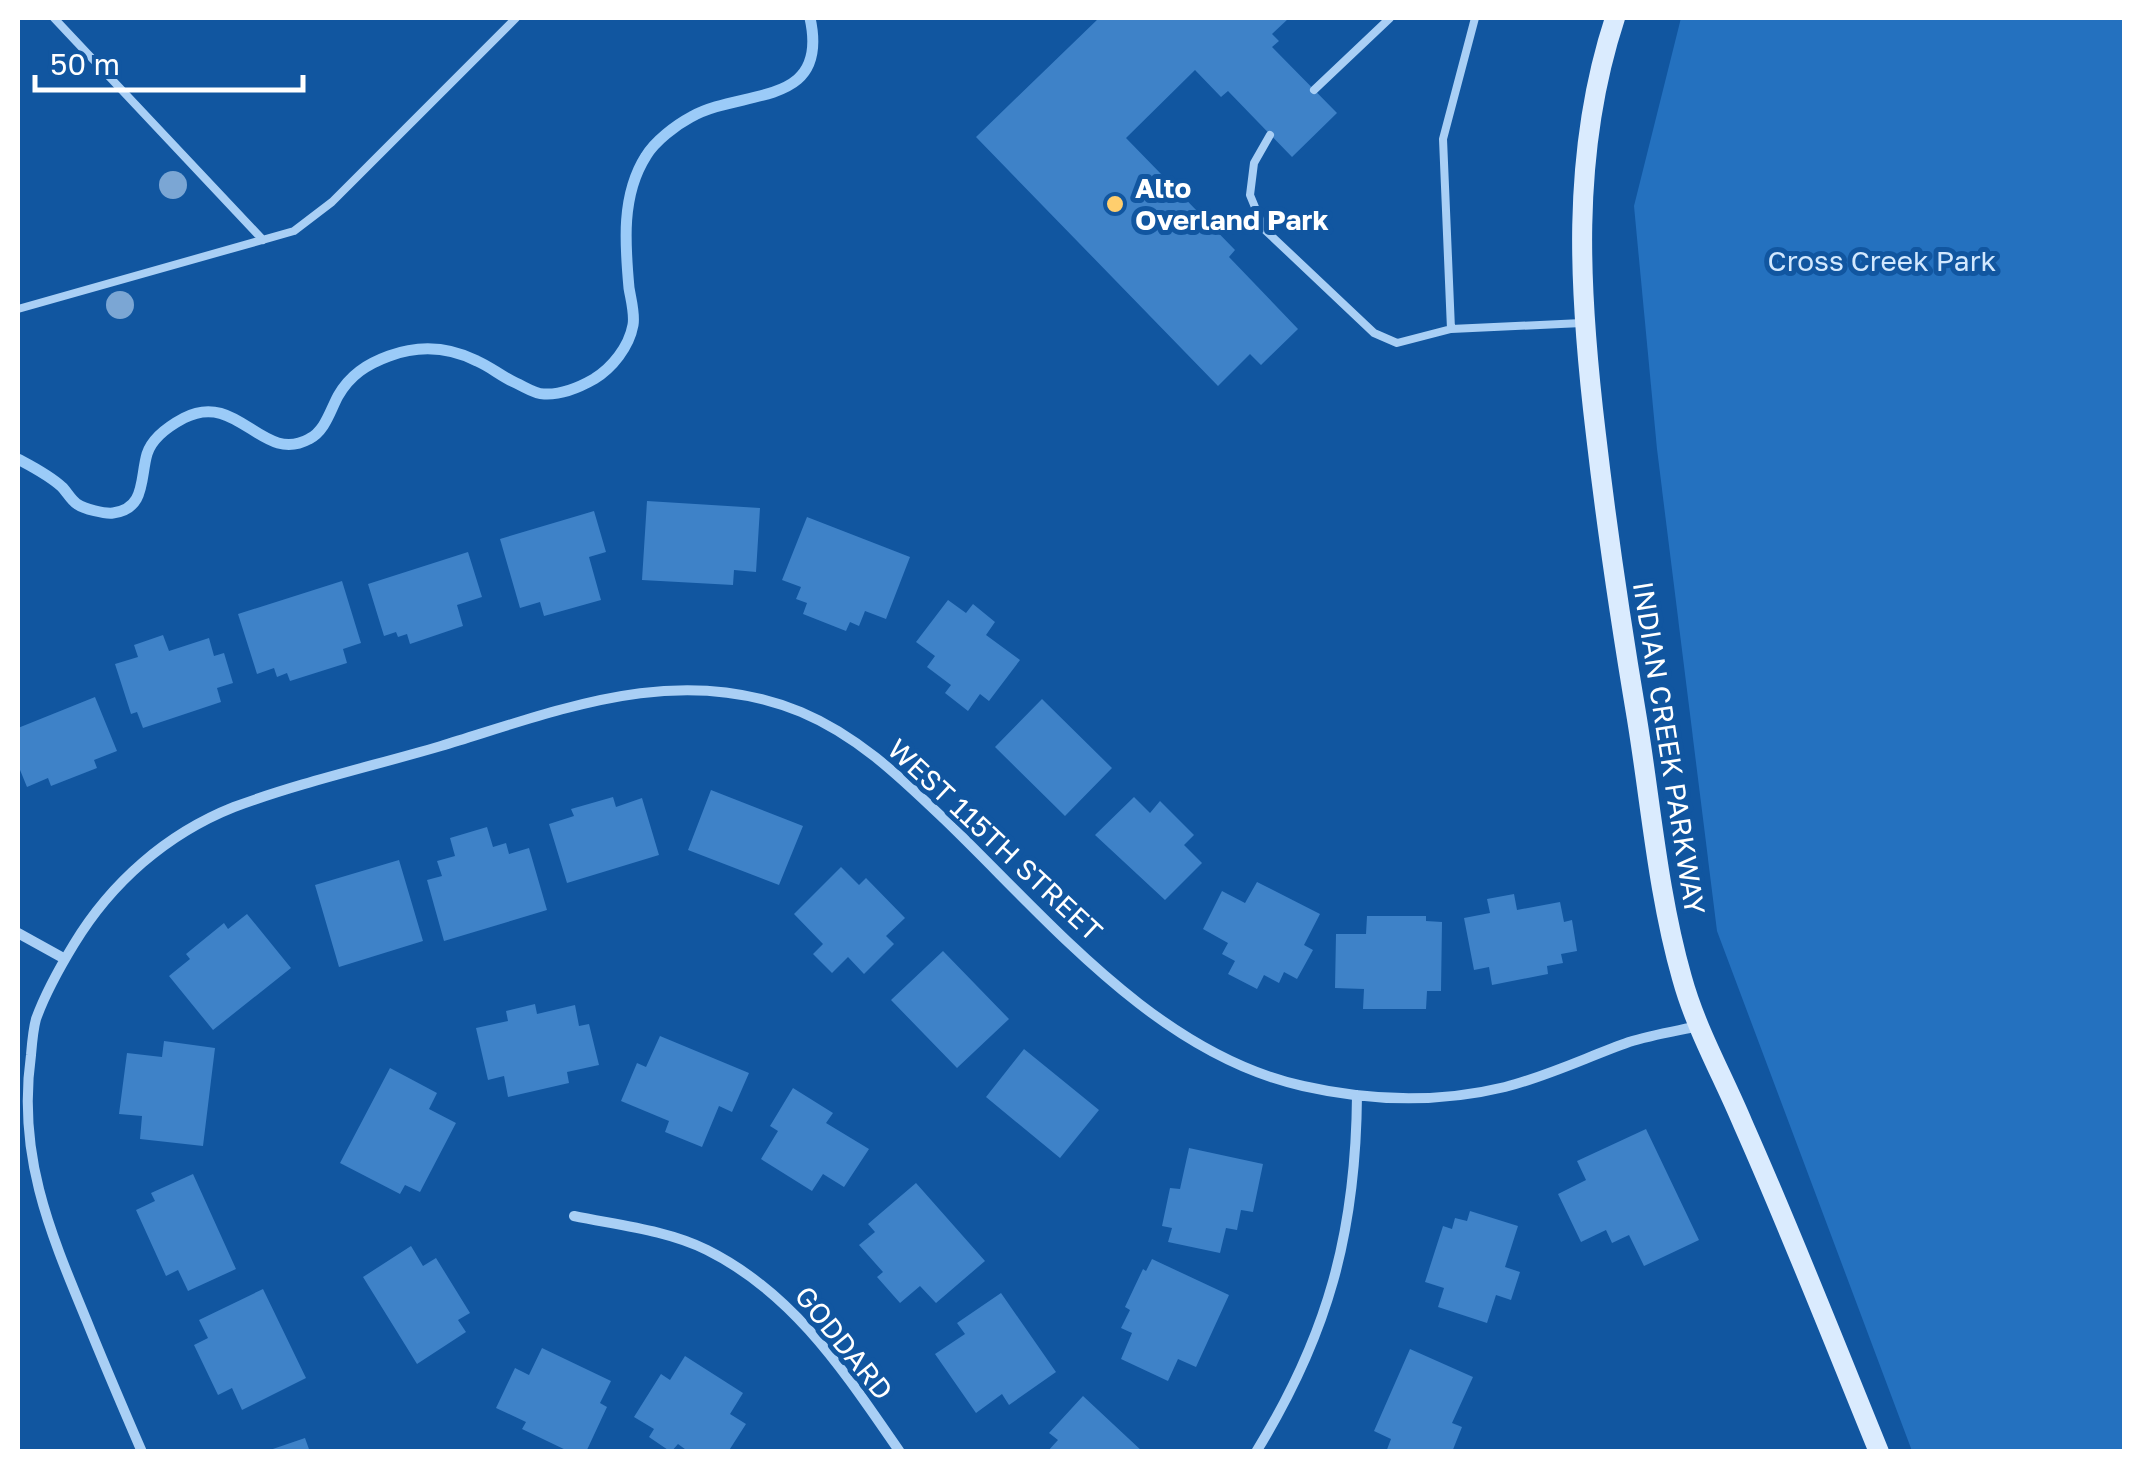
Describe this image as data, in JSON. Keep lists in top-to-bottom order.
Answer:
{
  "streets": {
    "street": ["INDIAN CREEK PARKWAY", "WEST 115TH STREET", "GODDARD"]
  },
  "crossings": [
    ["INDIAN CREEK PARKWAY", "WEST 115TH STREET"]
  ],
  "parks": ["Cross Creek Park"],
  "places": ["Alto Overland Park"],
  "scale_bar": "50 m"
}
